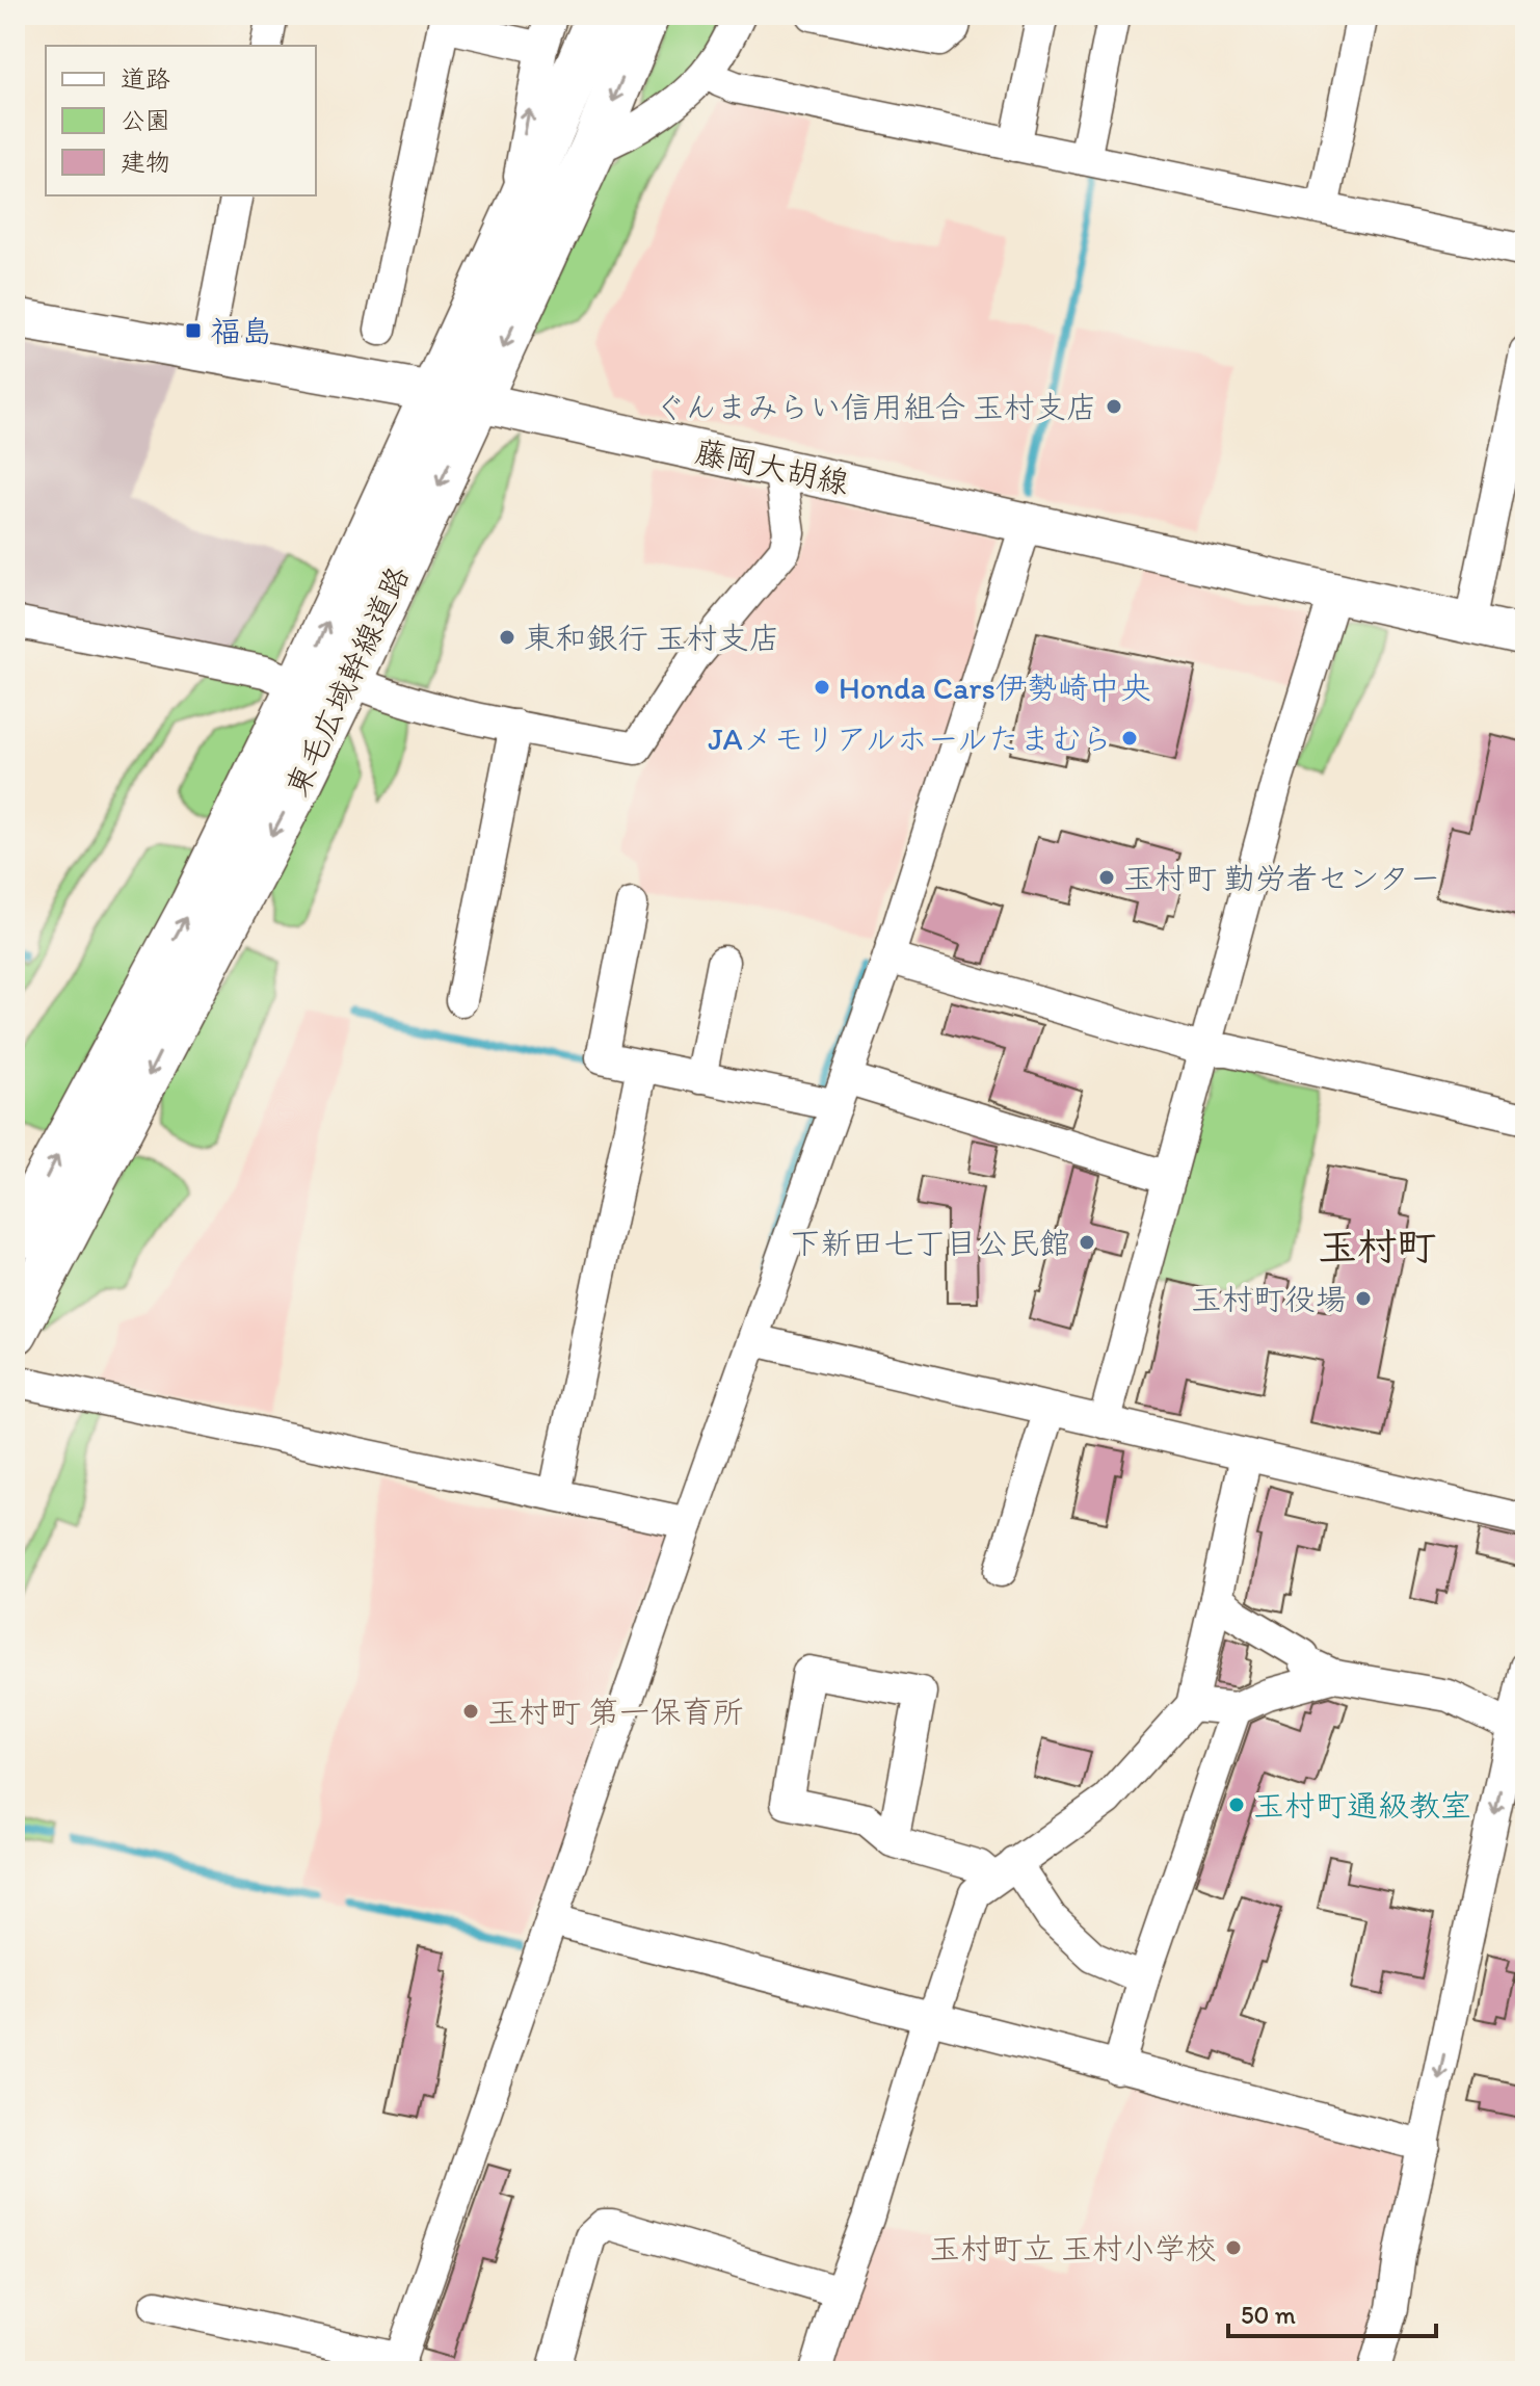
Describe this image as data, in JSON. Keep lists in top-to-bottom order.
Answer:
{
  "streets": {
    "highway": ["東毛広域幹線道路"],
    "main road": ["藤岡大胡線"]
  },
  "crossings": [
    ["藤岡大胡線", "東毛広域幹線道路"]
  ],
  "districts": ["玉村町"],
  "places": {
    "transit": ["福島"],
    "other": [
      "ぐんまみらい信用組合 玉村支店",
      "東和銀行 玉村支店",
      "Honda Cars伊勢崎中央",
      "JAメモリアルホールたまむら",
      "玉村町 勤労者センター",
      "下新田七丁目公民館",
      "玉村町役場",
      "玉村町 第一保育所",
      "玉村町通級教室",
      "玉村町立 玉村小学校"
    ]
  },
  "legend": ["道路", "公園", "建物"],
  "scale_bar": "50 m"
}
